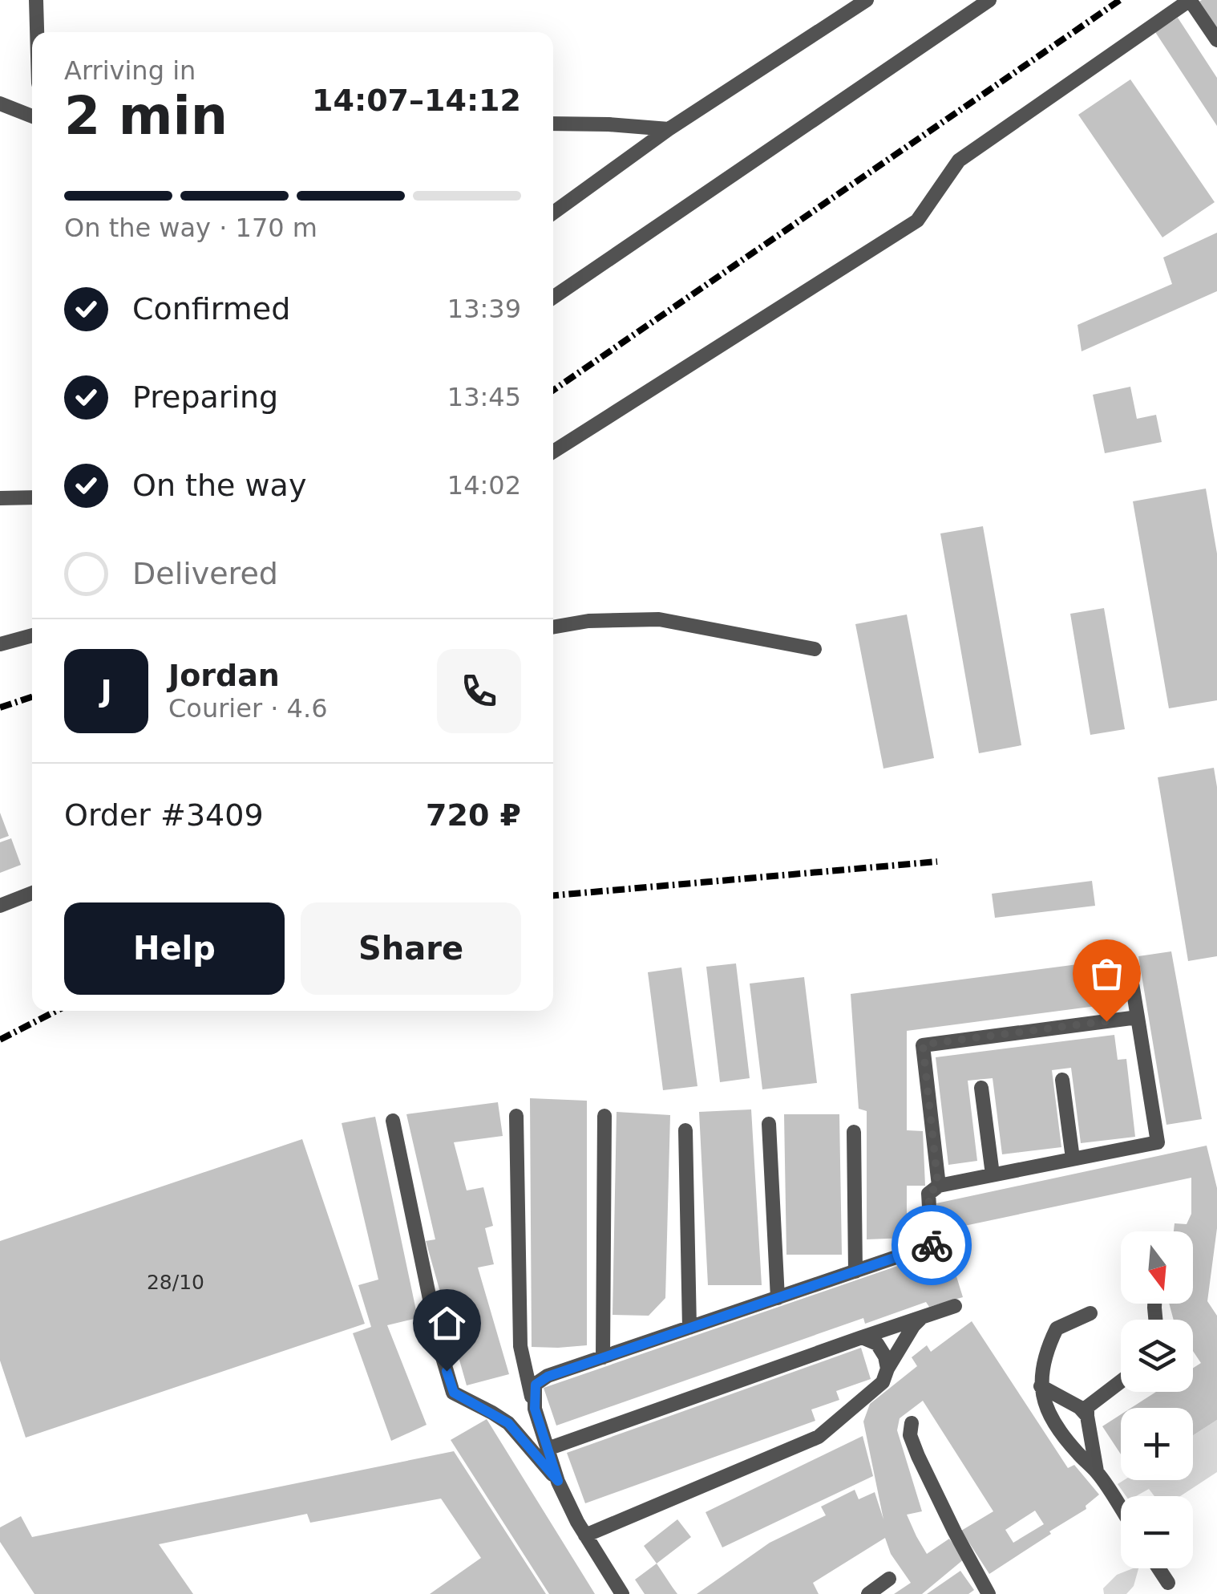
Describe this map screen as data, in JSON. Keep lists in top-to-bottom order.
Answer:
{
  "house_numbers": ["28/10"],
  "north": "bottom",
  "page": {
    "heading": ["2 min", "Arriving in", "14:07–14:12"],
    "panel": [
      "Jordan",
      "Courier · 4.6",
      "Order #3409",
      "720 ₽"
    ],
    "bar": "On the way · 170 m",
    "list": [
      ["Confirmed", "13:39"],
      ["Preparing", "13:45"],
      ["On the way", "14:02"],
      "Delivered"
    ],
    "round": "J",
    "buttons": ["Help", "Share"],
    "map_buttons": ["+", "−"]
  }
}
